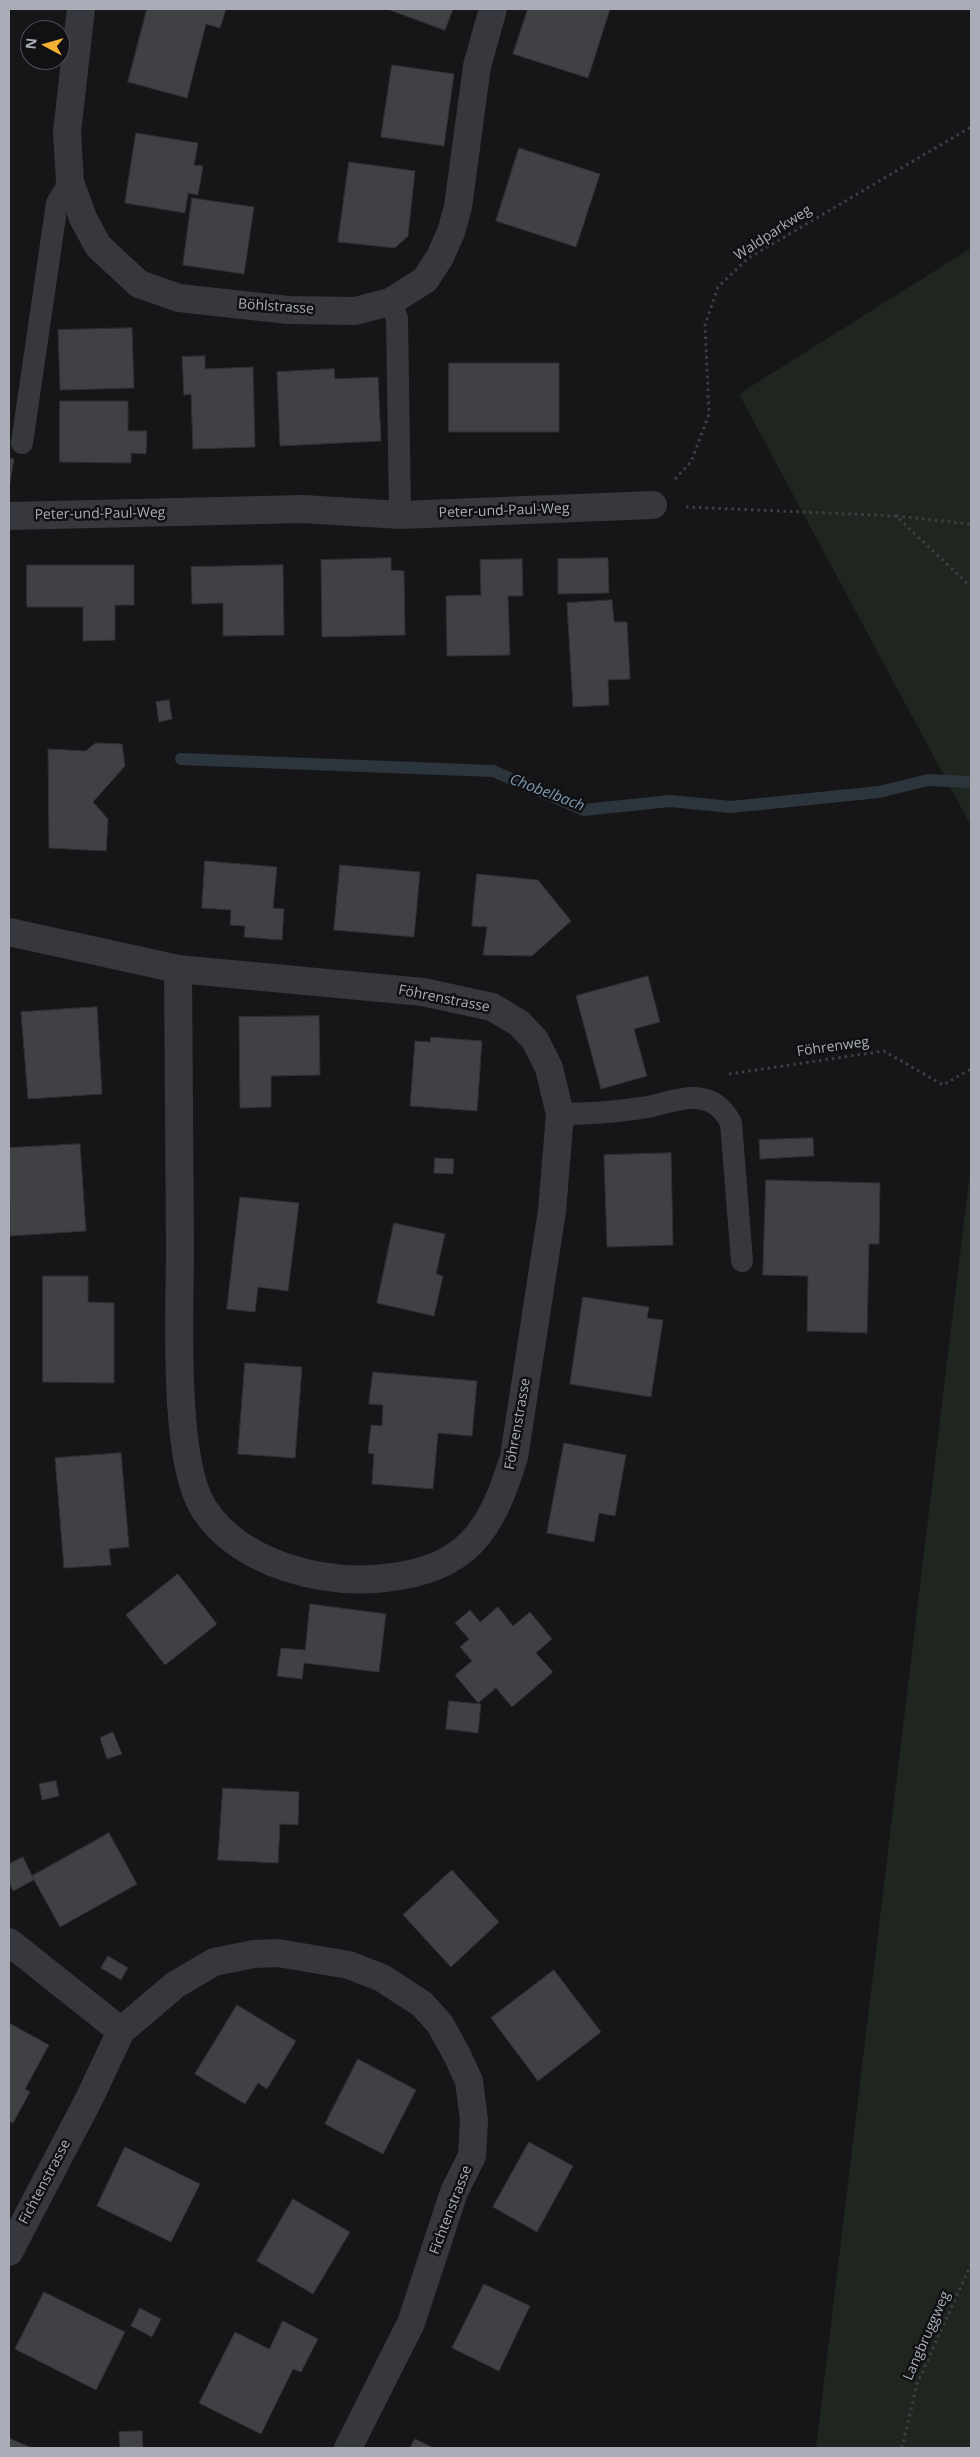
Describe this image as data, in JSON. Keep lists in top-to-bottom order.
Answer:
{
  "streets": {
    "street": [
      "Böhlstrasse",
      "Peter-und-Paul-Weg",
      "Föhrenstrasse",
      "Fichtenstrasse"
    ],
    "path": ["Waldparkweg", "Föhrenweg", "Langbruggweg"]
  },
  "crossings": [
    ["Waldparkweg", "Peter-und-Paul-Weg"]
  ],
  "water": ["Chobelbach"],
  "north": "left"
}
